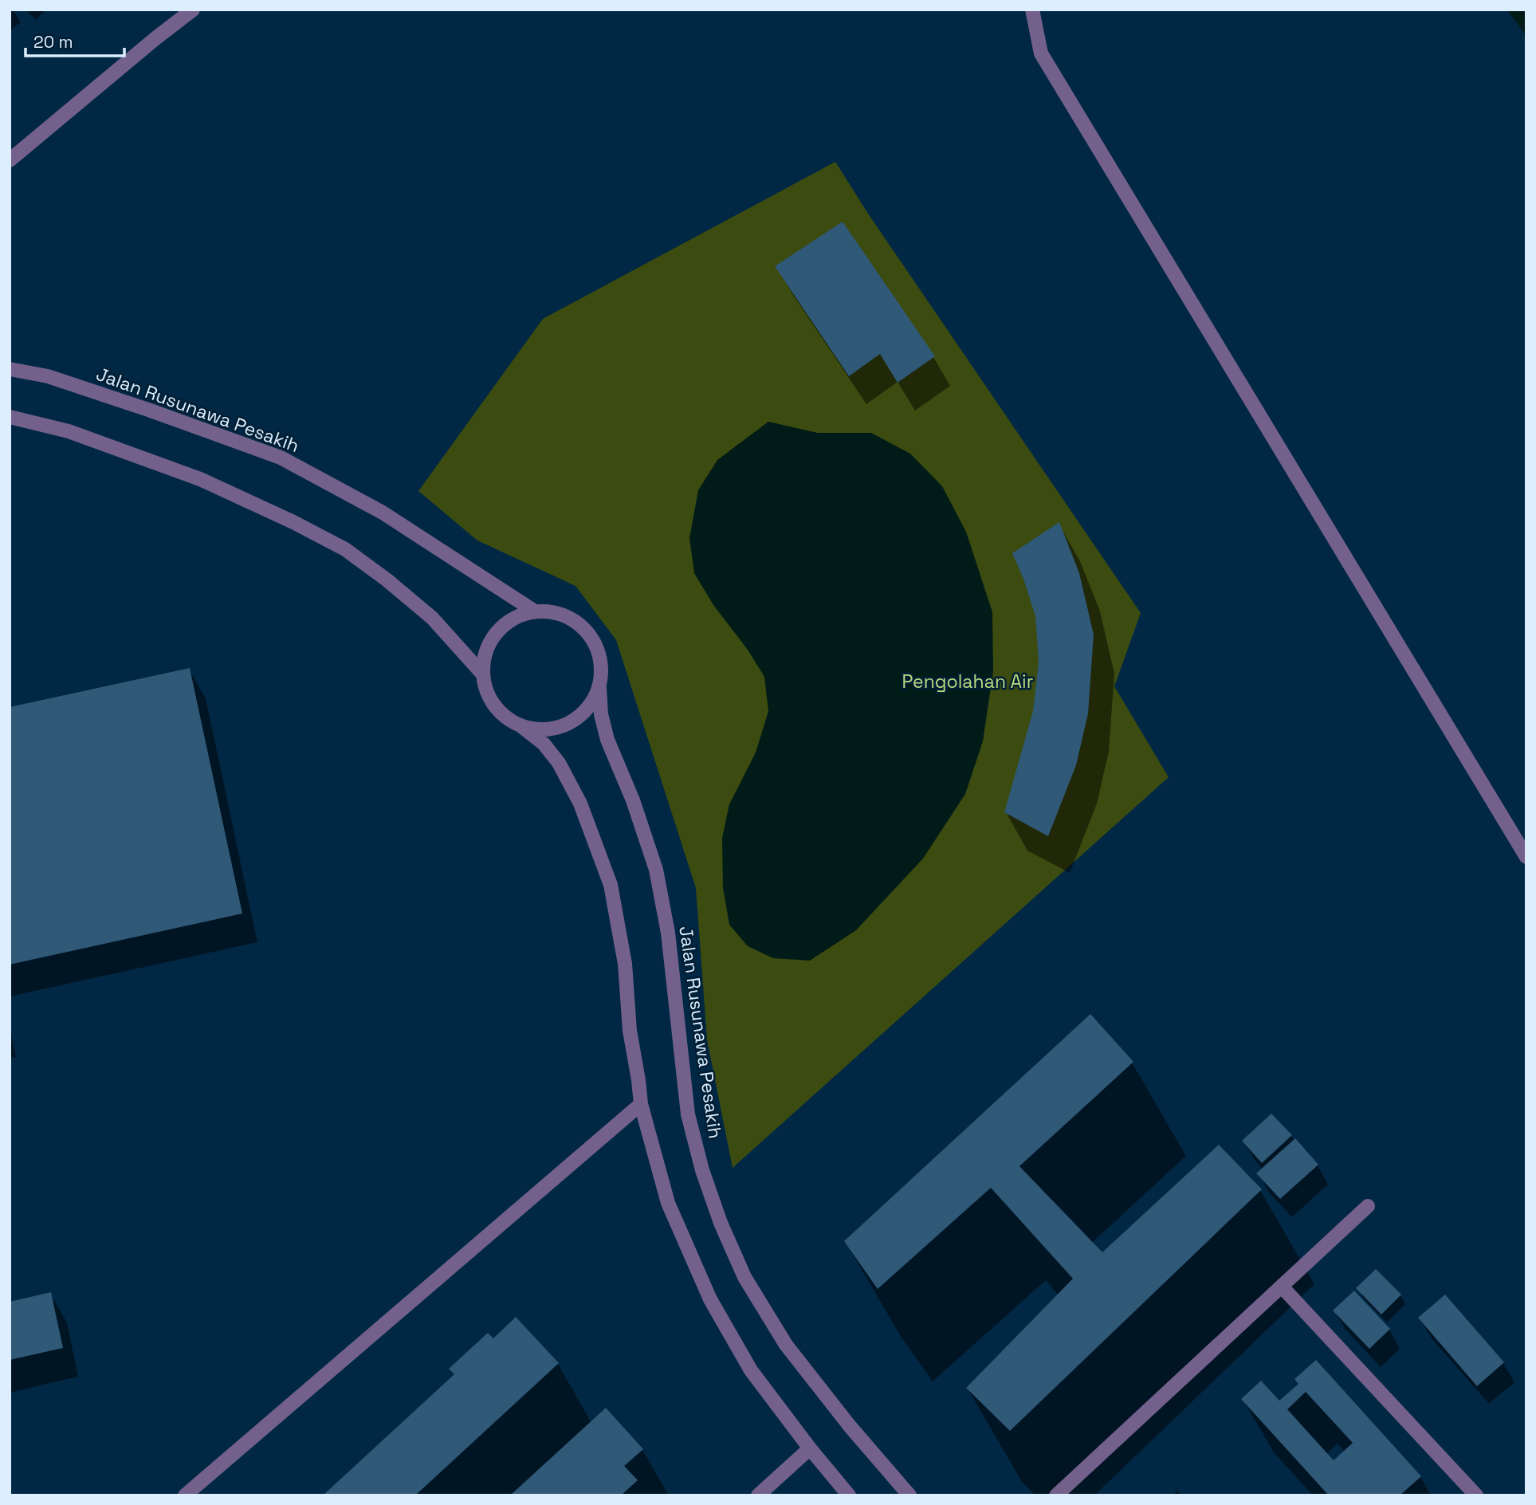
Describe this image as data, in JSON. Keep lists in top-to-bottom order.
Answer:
{
  "streets": {
    "street": ["Jalan Rusunawa Pesakih"]
  },
  "parks": ["Pengolahan Air"],
  "scale_bar": "20 m"
}
